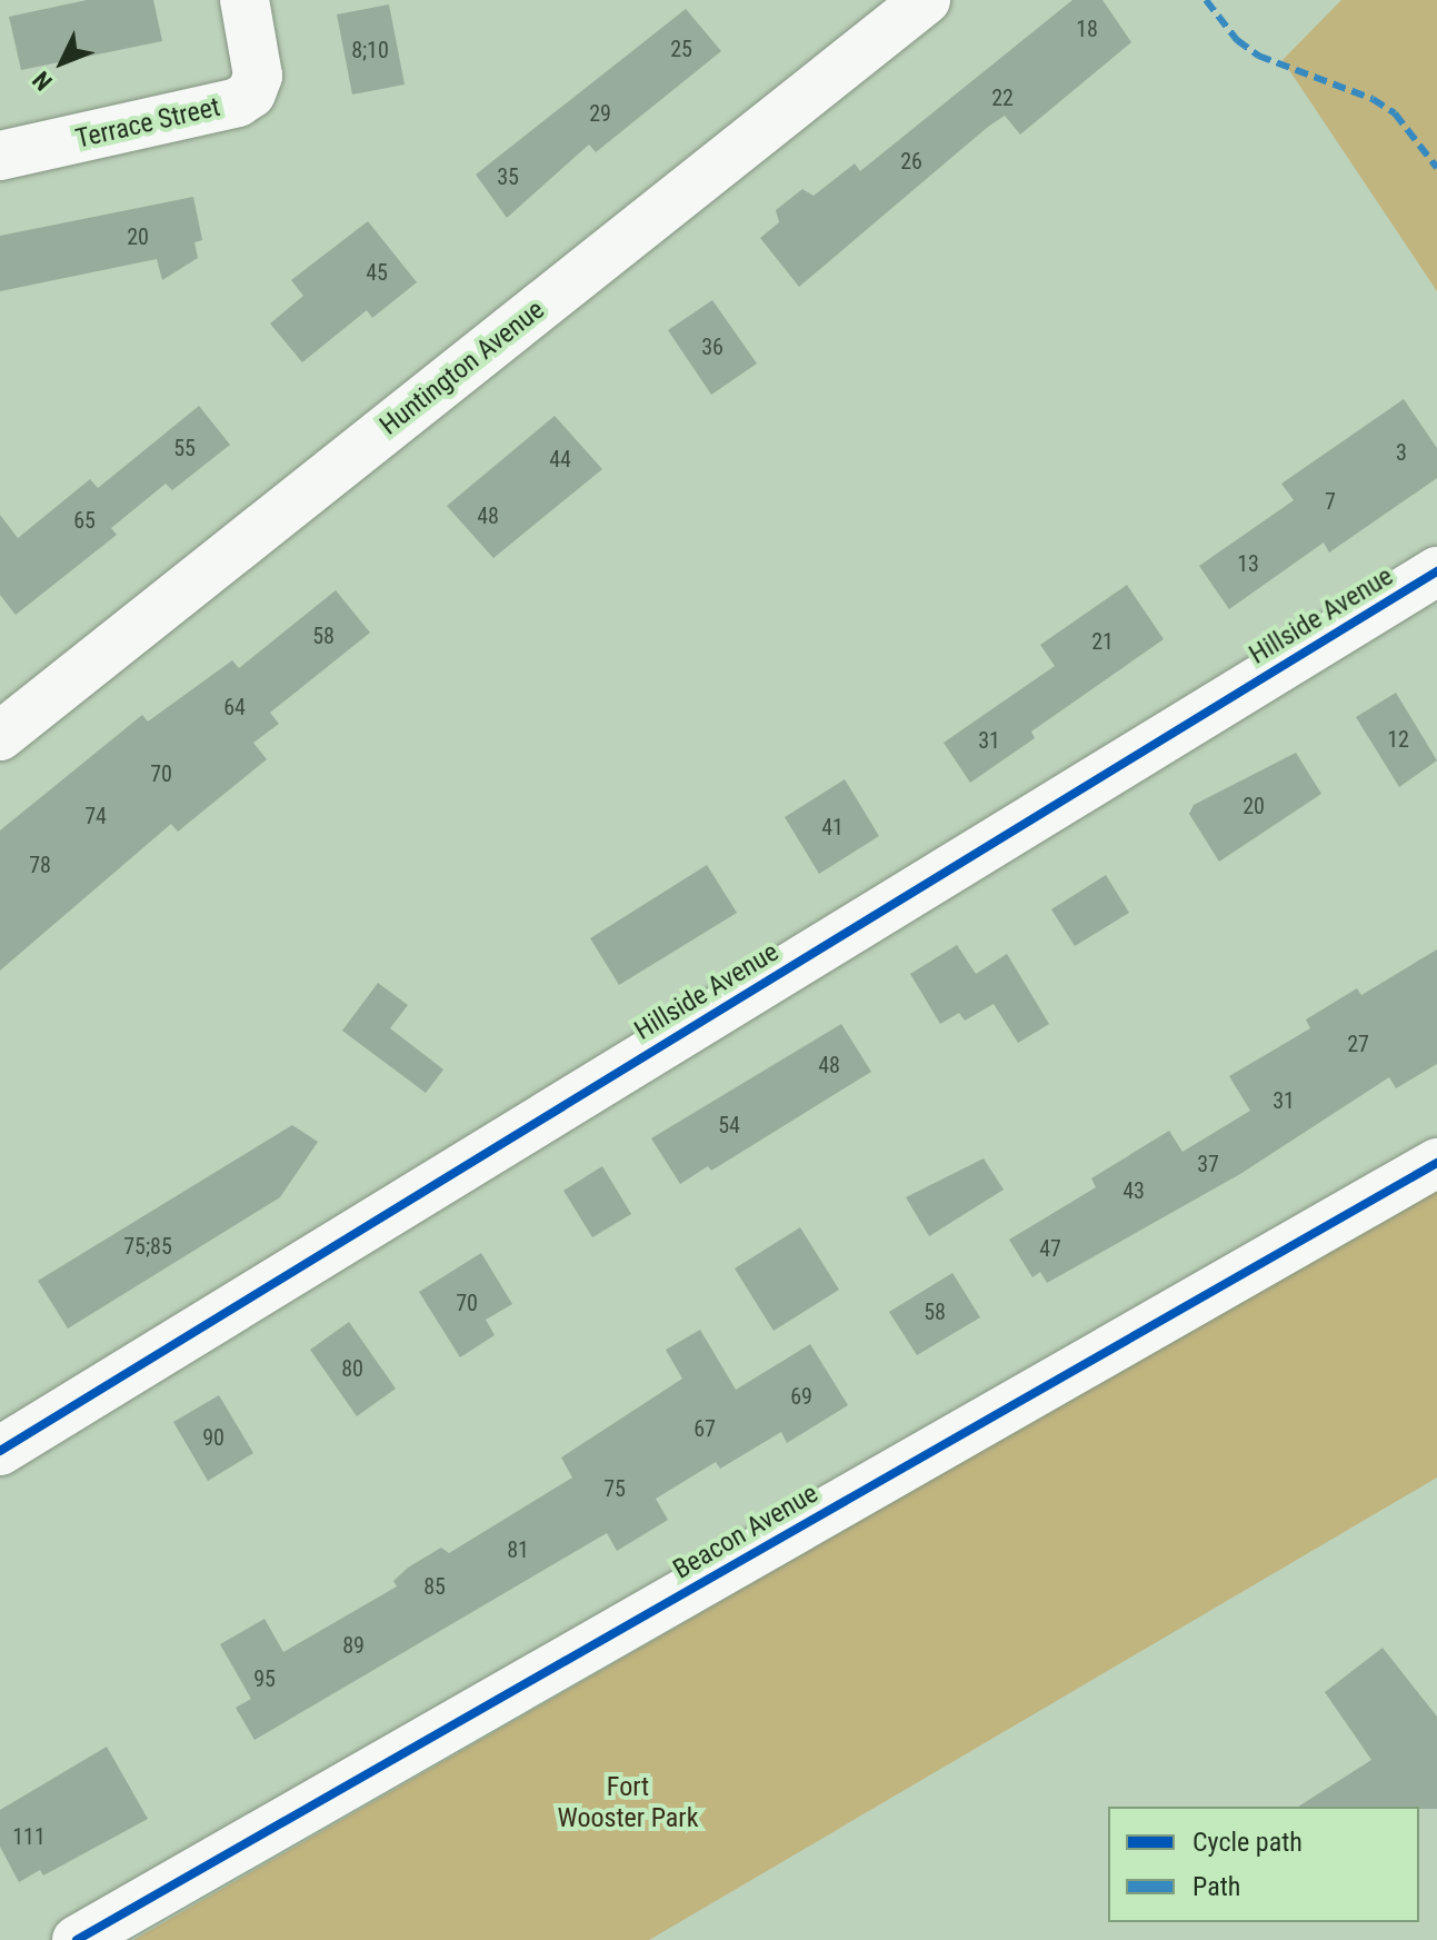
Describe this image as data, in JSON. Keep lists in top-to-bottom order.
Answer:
{
  "streets": {
    "street": [
      "Terrace Street",
      "Huntington Avenue",
      "Hillside Avenue",
      "Beacon Avenue"
    ]
  },
  "parks": ["Fort Wooster Park"],
  "house_numbers": [
    "18",
    "25",
    "8;10",
    "22",
    "29",
    "26",
    "35",
    "20",
    "45",
    "36",
    "55",
    "3",
    "44",
    "7",
    "48",
    "65",
    "13",
    "58",
    "21",
    "64",
    "12",
    "31",
    "70",
    "20",
    "74",
    "41",
    "78",
    "27",
    "48",
    "31",
    "54",
    "37",
    "43",
    "75;85",
    "47",
    "70",
    "58",
    "80",
    "69",
    "67",
    "90",
    "75",
    "81",
    "85",
    "89",
    "95",
    "111"
  ],
  "legend": ["Cycle path", "Path"],
  "north": "bottom left"
}
